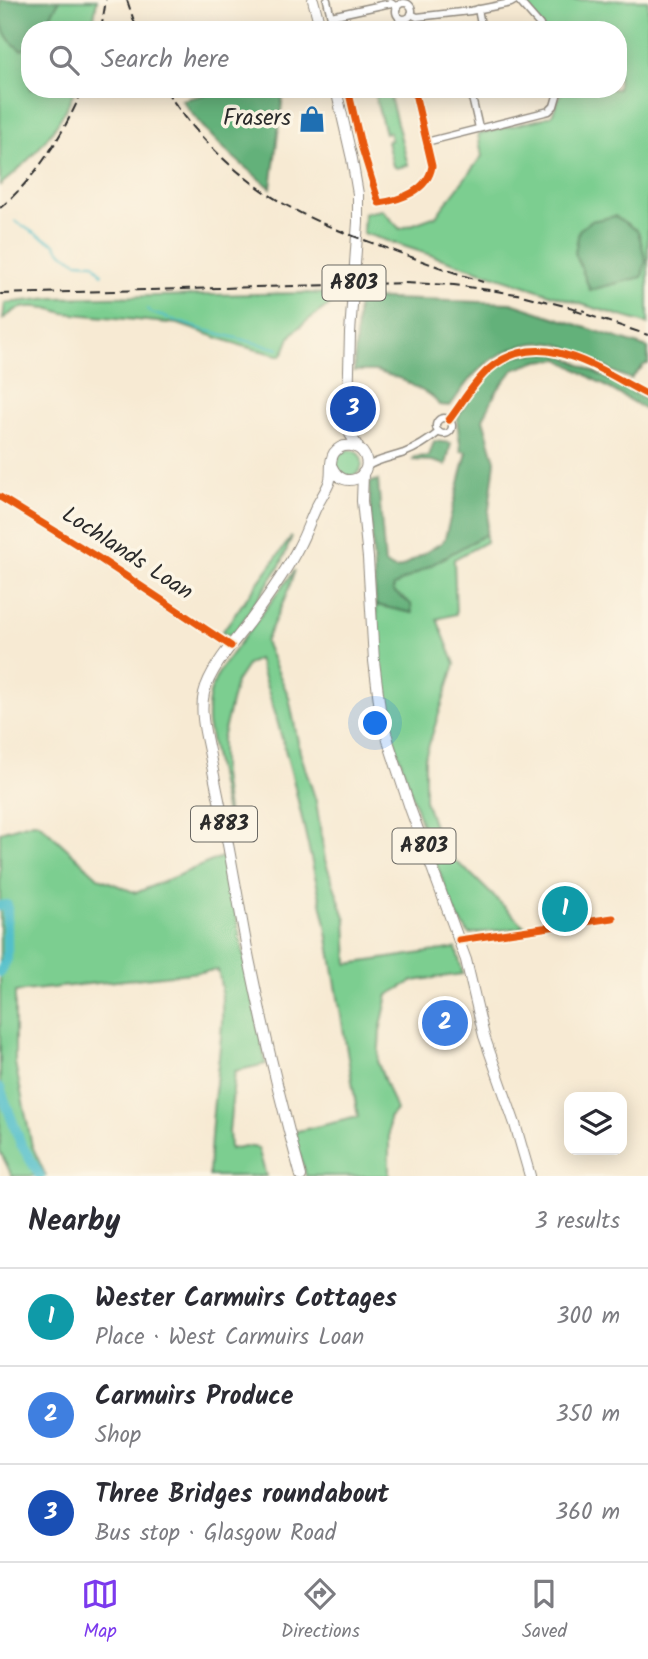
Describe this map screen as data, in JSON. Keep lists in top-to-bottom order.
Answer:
{
  "streets": {
    "main road": ["A803", "A883"],
    "street": ["Lochlands Loan"]
  },
  "crossings": [
    ["Lochlands Loan", "A883"]
  ],
  "places": {
    "shop": ["Frasers"]
  },
  "page": {
    "search": "Search here",
    "pins": ["3", "1", "2"],
    "heading": ["Nearby", "3 results"],
    "list": [
      {
        "mark": "1",
        "name": "Wester Carmuirs Cottages",
        "note": "Place · West Carmuirs Loan",
        "value": "300 m"
      },
      {
        "mark": "2",
        "name": "Carmuirs Produce",
        "note": "Shop",
        "value": "350 m"
      },
      {
        "mark": "3",
        "name": "Three Bridges roundabout",
        "note": "Bus stop · Glasgow Road",
        "value": "360 m"
      }
    ],
    "nav": ["Map", "Directions", "Saved"]
  }
}
